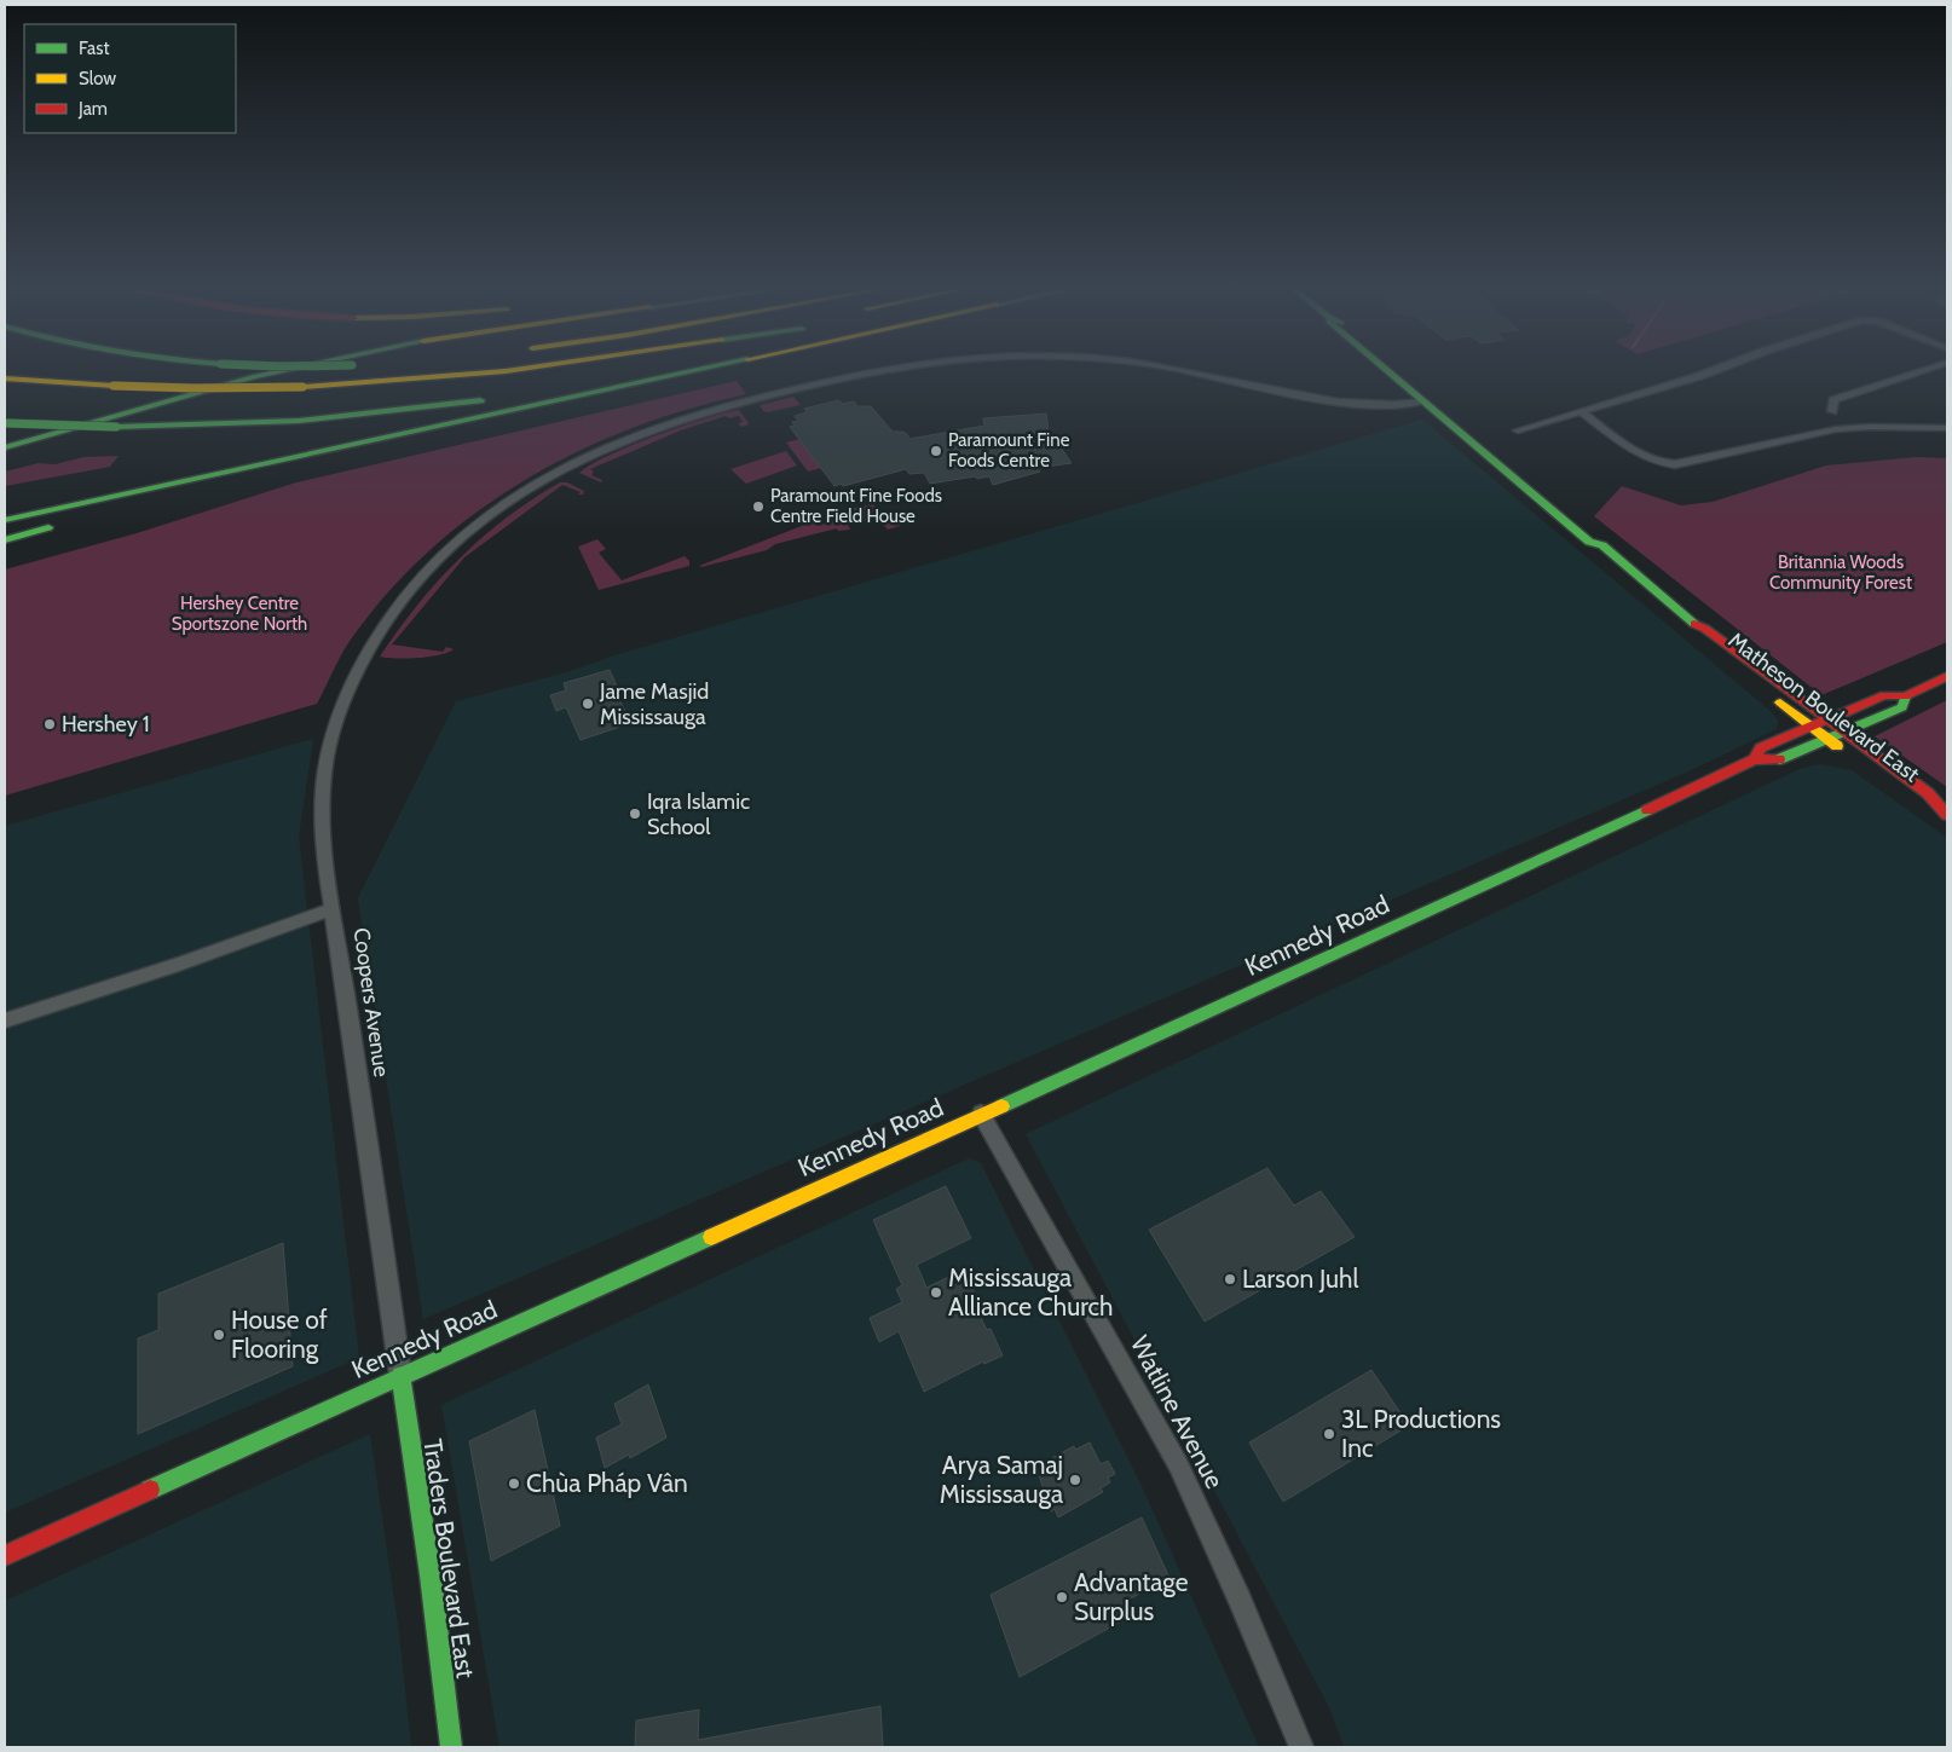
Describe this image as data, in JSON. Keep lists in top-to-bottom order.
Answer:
{
  "streets": {
    "main road": ["Matheson Boulevard East", "Kennedy Road", "Traders Boulevard East"],
    "street": ["Coopers Avenue", "Watline Avenue"]
  },
  "crossings": [
    ["Matheson Boulevard East", "Kennedy Road"],
    ["Kennedy Road", "Coopers Avenue"],
    ["Kennedy Road", "Watline Avenue"],
    ["Kennedy Road", "Traders Boulevard East"],
    ["Coopers Avenue", "Traders Boulevard East"]
  ],
  "parks": ["Britannia Woods Community Forest", "Hershey Centre Sportszone North"],
  "places": [
    "Paramount Fine Foods Centre",
    "Paramount Fine Foods Centre Field House",
    "Jame Masjid Mississauga",
    "Hershey 1",
    "Iqra Islamic School",
    "Larson Juhl",
    "Mississauga Alliance Church",
    "House of Flooring",
    "3L Productions Inc",
    "Arya Samaj Mississauga",
    "Chùa Pháp Vân",
    "Advantage Surplus"
  ],
  "legend": ["Fast", "Slow", "Jam"]
}
